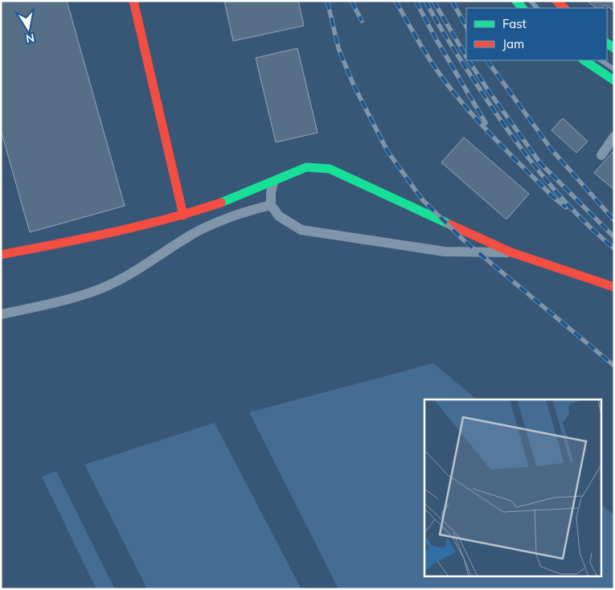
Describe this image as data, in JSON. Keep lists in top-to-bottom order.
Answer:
{
  "legend": ["Fast", "Jam"],
  "north": "bottom"
}
